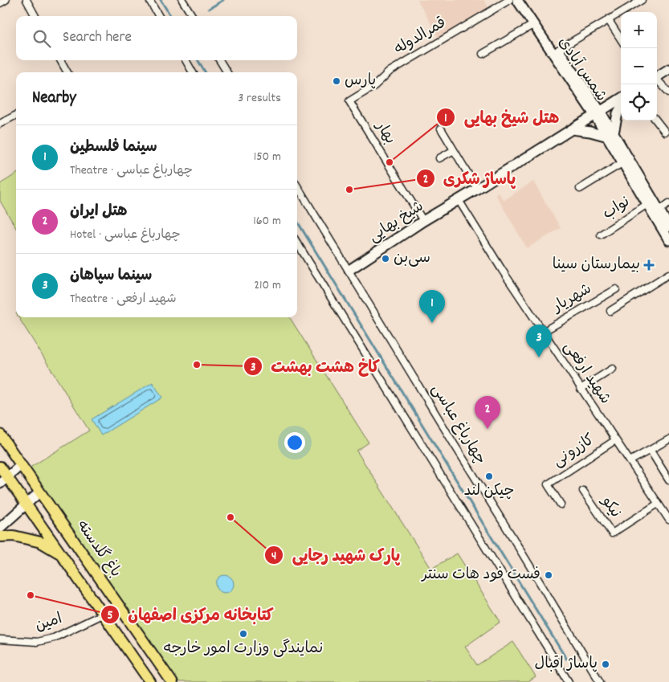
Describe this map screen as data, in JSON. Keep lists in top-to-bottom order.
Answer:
{
  "streets": {
    "main road": ["شمس آبادی", "شیخ بهایی", "باغ گلدسته"],
    "street": [
      "قمرالدوله",
      "بهار",
      "نواب",
      "شهریار",
      "شهید ارفعی",
      "چهارباغ عباسی",
      "کازرونی",
      "نیکو",
      "امین"
    ]
  },
  "crossings": [
    ["قمرالدوله", "بهار"],
    ["شمس آبادی", "نواب"],
    ["شمس آبادی", "شیخ بهایی"],
    ["بهار", "شیخ بهایی"],
    ["شیخ بهایی", "شهید ارفعی"],
    ["شیخ بهایی", "چهارباغ عباسی"],
    ["شهریار", "شهید ارفعی"],
    ["شهید ارفعی", "کازرونی"],
    ["شهید ارفعی", "نیکو"]
  ],
  "places": {
    "other": [
      "پارس",
      "هتل شیخ بهایی",
      "پاساژ شکری",
      "سی‌بن",
      "کاخ هشت بهشت",
      "چیکن لند",
      "پارک شهید رجایی",
      "فست فود هات سنتر",
      "کتابخانه مرکزی اصفهان",
      "نمایندگی وزارت امور خارجه",
      "پاساژ اقبال"
    ],
    "health": ["بیمارستان سینا"]
  },
  "page": {
    "map_buttons": ["+", "−"],
    "search": "Search here",
    "heading": ["Nearby", "3 results"],
    "list": [
      {
        "mark": "1",
        "name": "سینما فلسطین",
        "note": "Theatre · چهارباغ عباسی",
        "value": "150 m"
      },
      {
        "mark": "2",
        "name": "هتل ایران",
        "note": "Hotel · چهارباغ عباسی",
        "value": "160 m"
      },
      {
        "mark": "3",
        "name": "سینما سپاهان",
        "note": "Theatre · شهید ارفعی",
        "value": "210 m"
      }
    ],
    "pins": ["1", "3", "2"]
  }
}
